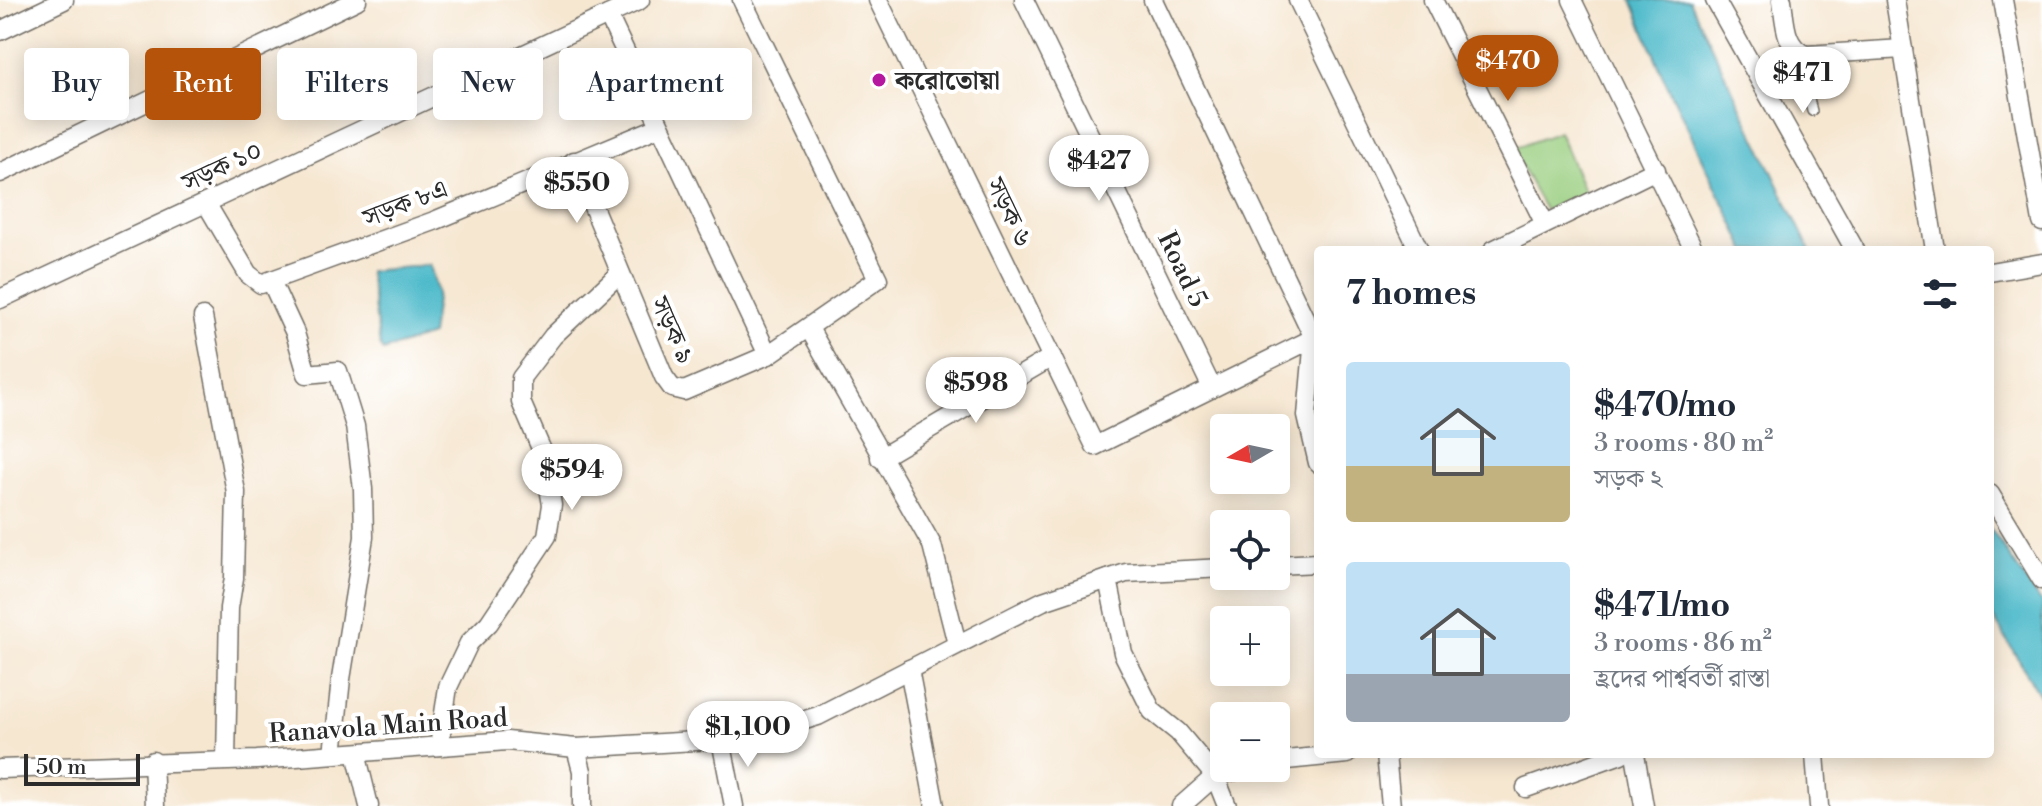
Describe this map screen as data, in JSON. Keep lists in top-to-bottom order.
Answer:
{
  "streets": {
    "street": [
      "সড়ক ১০",
      "সড়ক ৮এ",
      "সড়ক ৬",
      "Road 5",
      "সড়ক ৯",
      "Ranavola Main Road"
    ]
  },
  "crossings": [
    ["সড়ক ৮এ", "সড়ক ৯"],
    ["সড়ক ৬", "Road 5"]
  ],
  "places": ["করোতোয়া"],
  "scale_bar": "50 m",
  "north": "left",
  "page": {
    "price": [
      "$470",
      "$471",
      "$427",
      "$550",
      "$598",
      "$594",
      "$1,100"
    ],
    "chip": [
      "Buy",
      "Rent",
      "Filters",
      "New",
      "Apartment"
    ],
    "heading": "7 homes",
    "list": [
      {
        "name": "$470/mo",
        "note": "3 rooms · 80 m² · সড়ক ২"
      },
      {
        "name": "$471/mo",
        "note": "3 rooms · 86 m² · হ্রদের পার্শ্ববর্তী রাস্তা"
      }
    ],
    "map_buttons": ["+", "−"],
    "scale": "50 m"
  }
}
